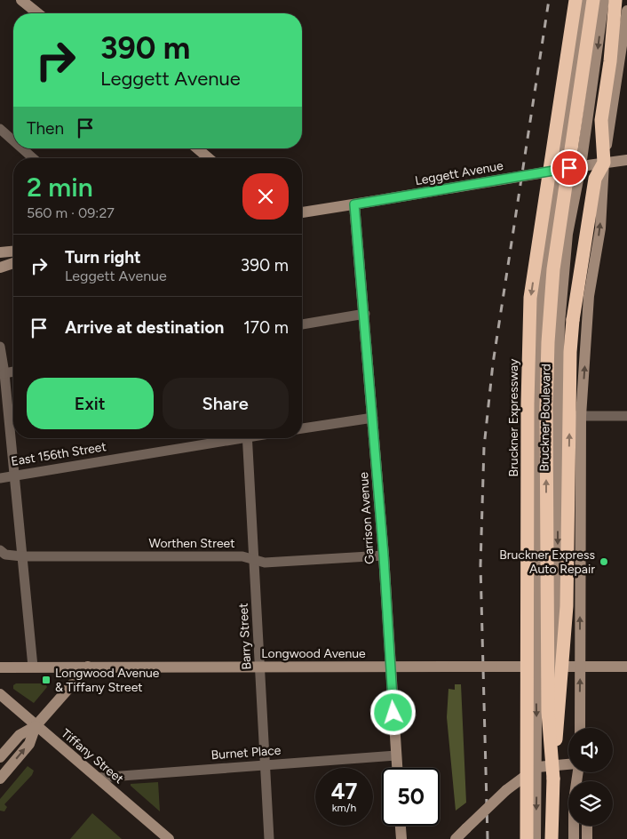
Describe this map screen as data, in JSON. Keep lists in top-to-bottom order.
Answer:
{
  "streets": {
    "highway": ["Bruckner Expressway"],
    "main road": [
      "Leggett Avenue",
      "Bruckner Boulevard",
      "Garrison Avenue",
      "Longwood Avenue",
      "Tiffany Street"
    ],
    "street": [
      "East 156th Street",
      "Worthen Street",
      "Barry Street",
      "Burnet Place"
    ]
  },
  "crossings": [
    ["Leggett Avenue", "Bruckner Boulevard"],
    ["Leggett Avenue", "Garrison Avenue"],
    ["Bruckner Boulevard", "Longwood Avenue"],
    ["Garrison Avenue", "Worthen Street"],
    ["Garrison Avenue", "Longwood Avenue"],
    ["Garrison Avenue", "Burnet Place"],
    ["Worthen Street", "Barry Street"],
    ["Barry Street", "Longwood Avenue"],
    ["Barry Street", "Burnet Place"],
    ["Burnet Place", "Tiffany Street"]
  ],
  "places": {
    "other": ["Bruckner Express Auto Repair"],
    "transit": ["Longwood Avenue & Tiffany Street"]
  },
  "page": {
    "turn": ["390 m", "Leggett Avenue"],
    "then": "Then",
    "heading": ["2 min", "560 m · 09:27"],
    "list": [
      {
        "name": "Turn right",
        "note": "Leggett Avenue",
        "value": "390 m"
      },
      {
        "name": "Arrive at destination",
        "value": "170 m"
      }
    ],
    "buttons": ["Exit", "Share"],
    "speed": "47 km/h",
    "limit": "50"
  }
}
